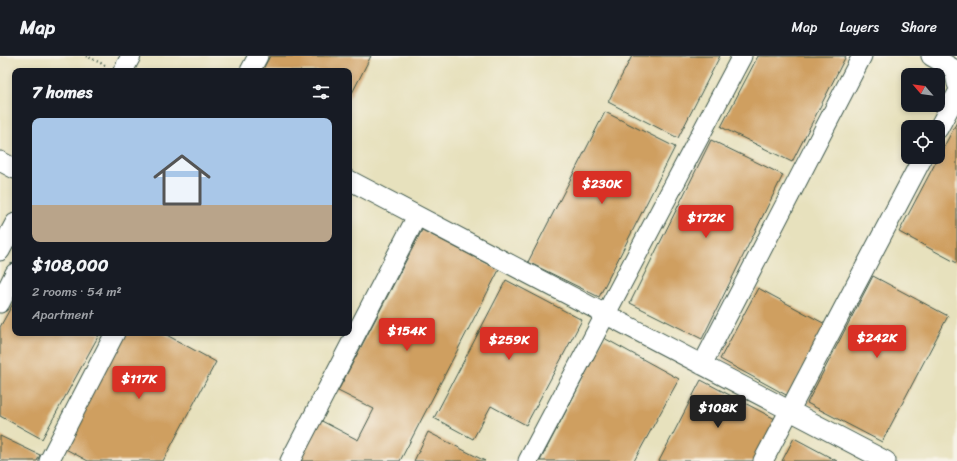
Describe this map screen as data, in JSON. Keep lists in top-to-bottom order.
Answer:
{
  "north": "top left",
  "page": {
    "header": "Map",
    "nav": ["Map", "Layers", "Share"],
    "heading": "7 homes",
    "list": [
      {
        "name": "$108,000",
        "note": "2 rooms · 54 m² · Apartment"
      }
    ],
    "price": [
      "$230K",
      "$172K",
      "$154K",
      "$242K",
      "$259K",
      "$117K",
      "$108K"
    ]
  }
}
